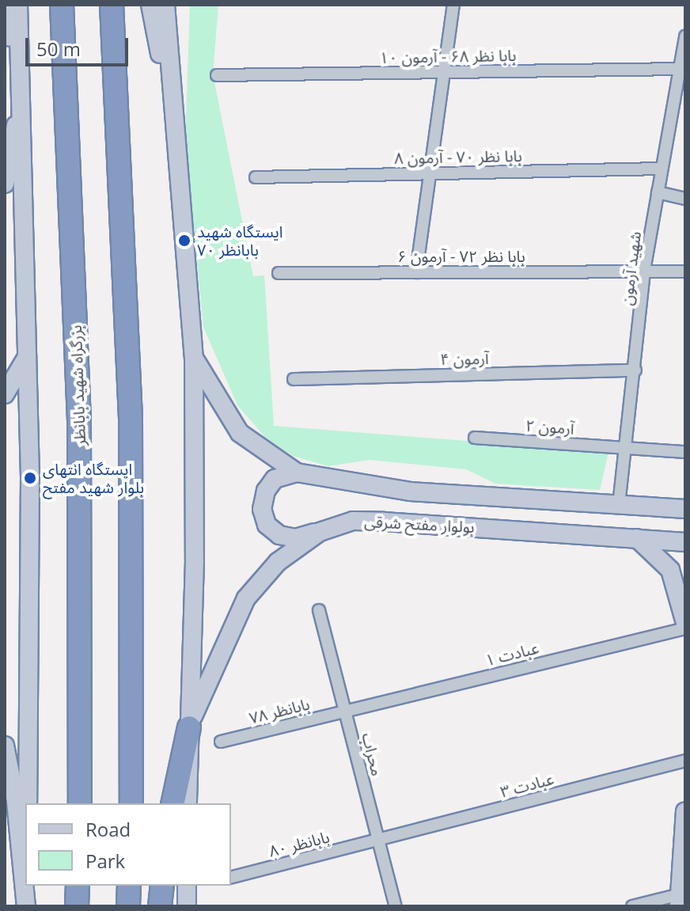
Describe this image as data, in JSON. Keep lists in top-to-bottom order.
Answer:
{
  "streets": {
    "highway": ["بزرگراه شهید بابانظر"],
    "main road": ["بولوار مفتح شرقی"],
    "street": [
      "بابا نظر ۶۸ - آرمون ۱۰",
      "بابا نظر ۷۰ - آرمون ۸",
      "بابا نظر ۷۲ - آرمون ۶",
      "شهید آرمون",
      "آرمون ۴",
      "آرمون ۲",
      "عبادت ۱",
      "بابانظر ۷۸",
      "محراب",
      "عبادت ۳",
      "بابانظر ۸۰"
    ]
  },
  "crossings": [
    ["بابا نظر ۶۸ - آرمون ۱۰", "شهید آرمون"],
    ["بابا نظر ۷۰ - آرمون ۸", "شهید آرمون"],
    ["بابا نظر ۷۲ - آرمون ۶", "شهید آرمون"],
    ["شهید آرمون", "آرمون ۴"],
    ["شهید آرمون", "آرمون ۲"],
    ["شهید آرمون", "بولوار مفتح شرقی"],
    ["عبادت ۱", "بابانظر ۷۸"],
    ["عبادت ۱", "محراب"],
    ["بابانظر ۷۸", "محراب"],
    ["محراب", "عبادت ۳"],
    ["محراب", "بابانظر ۸۰"],
    ["عبادت ۳", "بابانظر ۸۰"]
  ],
  "places": ["ایستگاه شهید بابانظر ۷۰", "ایستگاه انتهای بلوار شهید مفتح"],
  "legend": ["Road", "Park"],
  "scale_bar": "50 m"
}
